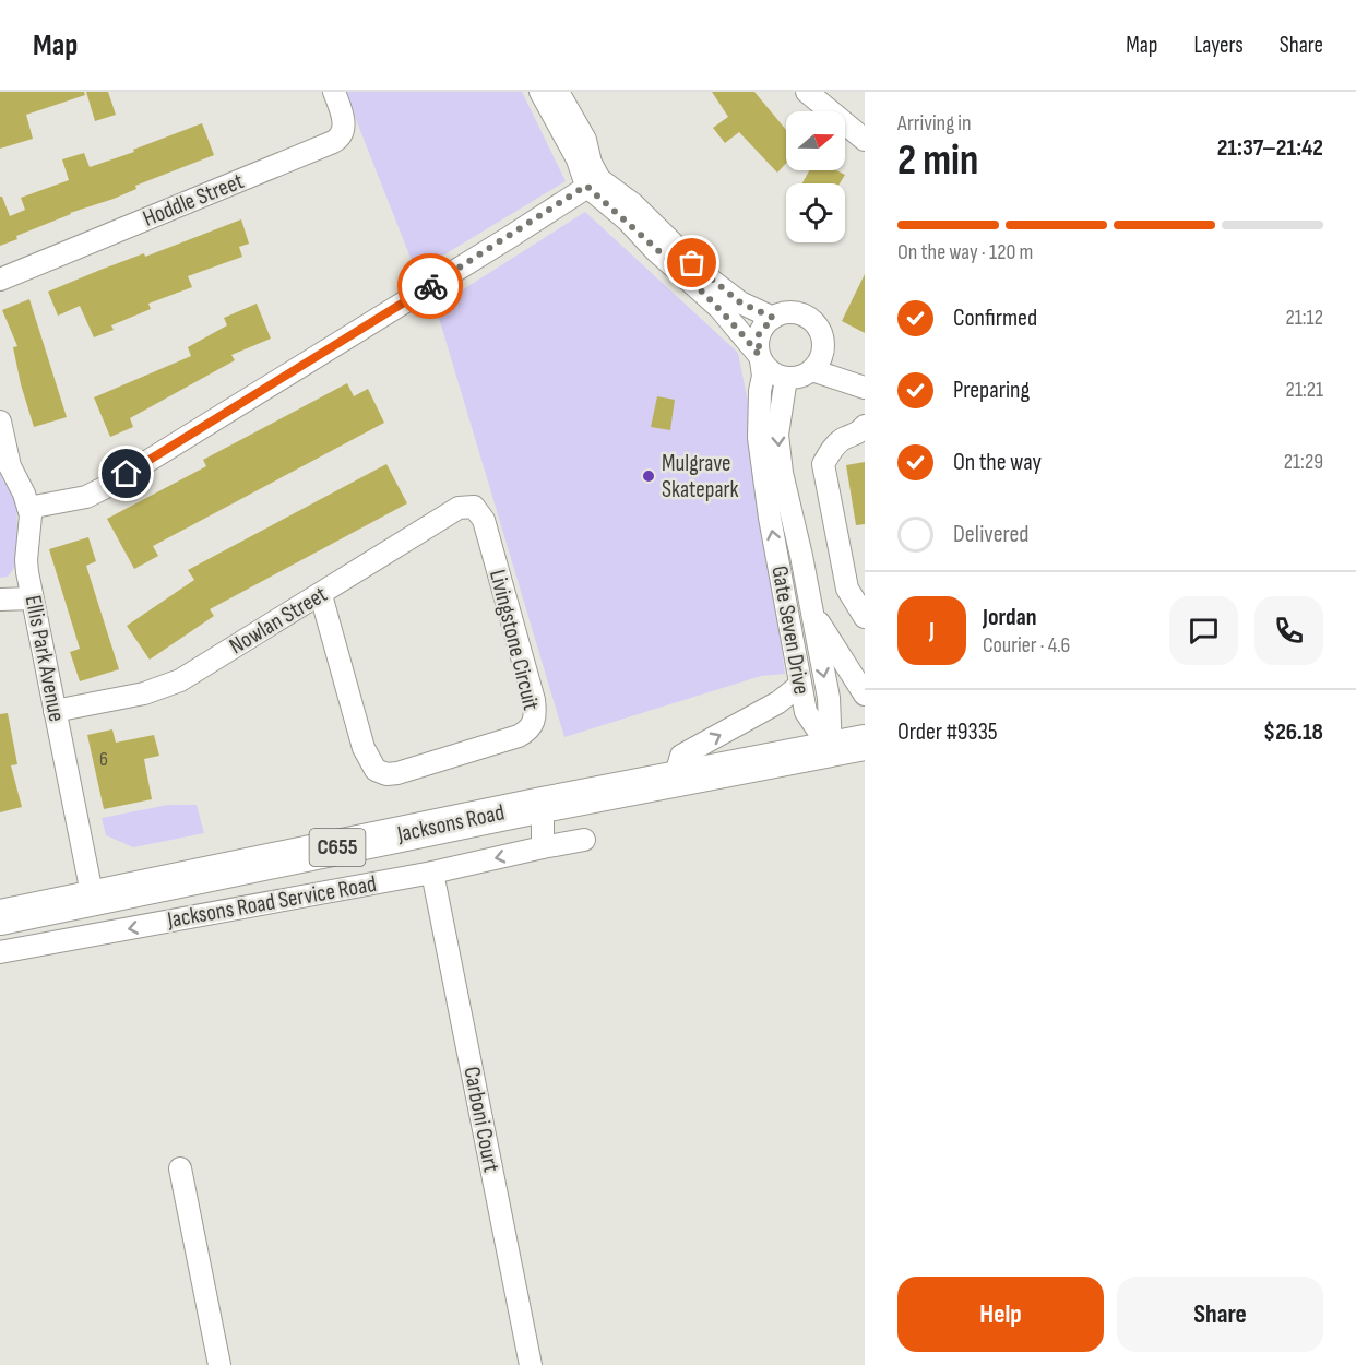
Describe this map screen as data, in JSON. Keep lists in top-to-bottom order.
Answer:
{
  "streets": {
    "main road": ["Jacksons Road", "C655"],
    "street": [
      "Hoddle Street",
      "Nowlan Street",
      "Gate Seven Drive",
      "Livingstone Circuit",
      "Ellis Park Avenue",
      "Jacksons Road Service Road",
      "Carboni Court"
    ]
  },
  "crossings": [
    ["Nowlan Street", "Livingstone Circuit"],
    ["Nowlan Street", "Ellis Park Avenue"],
    ["Gate Seven Drive", "Jacksons Road"],
    ["Ellis Park Avenue", "Jacksons Road"],
    ["Jacksons Road Service Road", "Carboni Court"]
  ],
  "one_way": ["Jacksons Road Service Road"],
  "places": ["Mulgrave Skatepark"],
  "house_numbers": ["6"],
  "north": "right",
  "page": {
    "header": "Map",
    "nav": ["Map", "Layers", "Share"],
    "heading": ["2 min", "Arriving in", "21:37–21:42"],
    "panel": [
      "Jordan",
      "Courier · 4.6",
      "Order #9335",
      "$26.18"
    ],
    "bar": "On the way · 120 m",
    "list": [
      ["Confirmed", "21:12"],
      ["Preparing", "21:21"],
      ["On the way", "21:29"],
      "Delivered"
    ],
    "round": "J",
    "buttons": ["Help", "Share"]
  }
}
